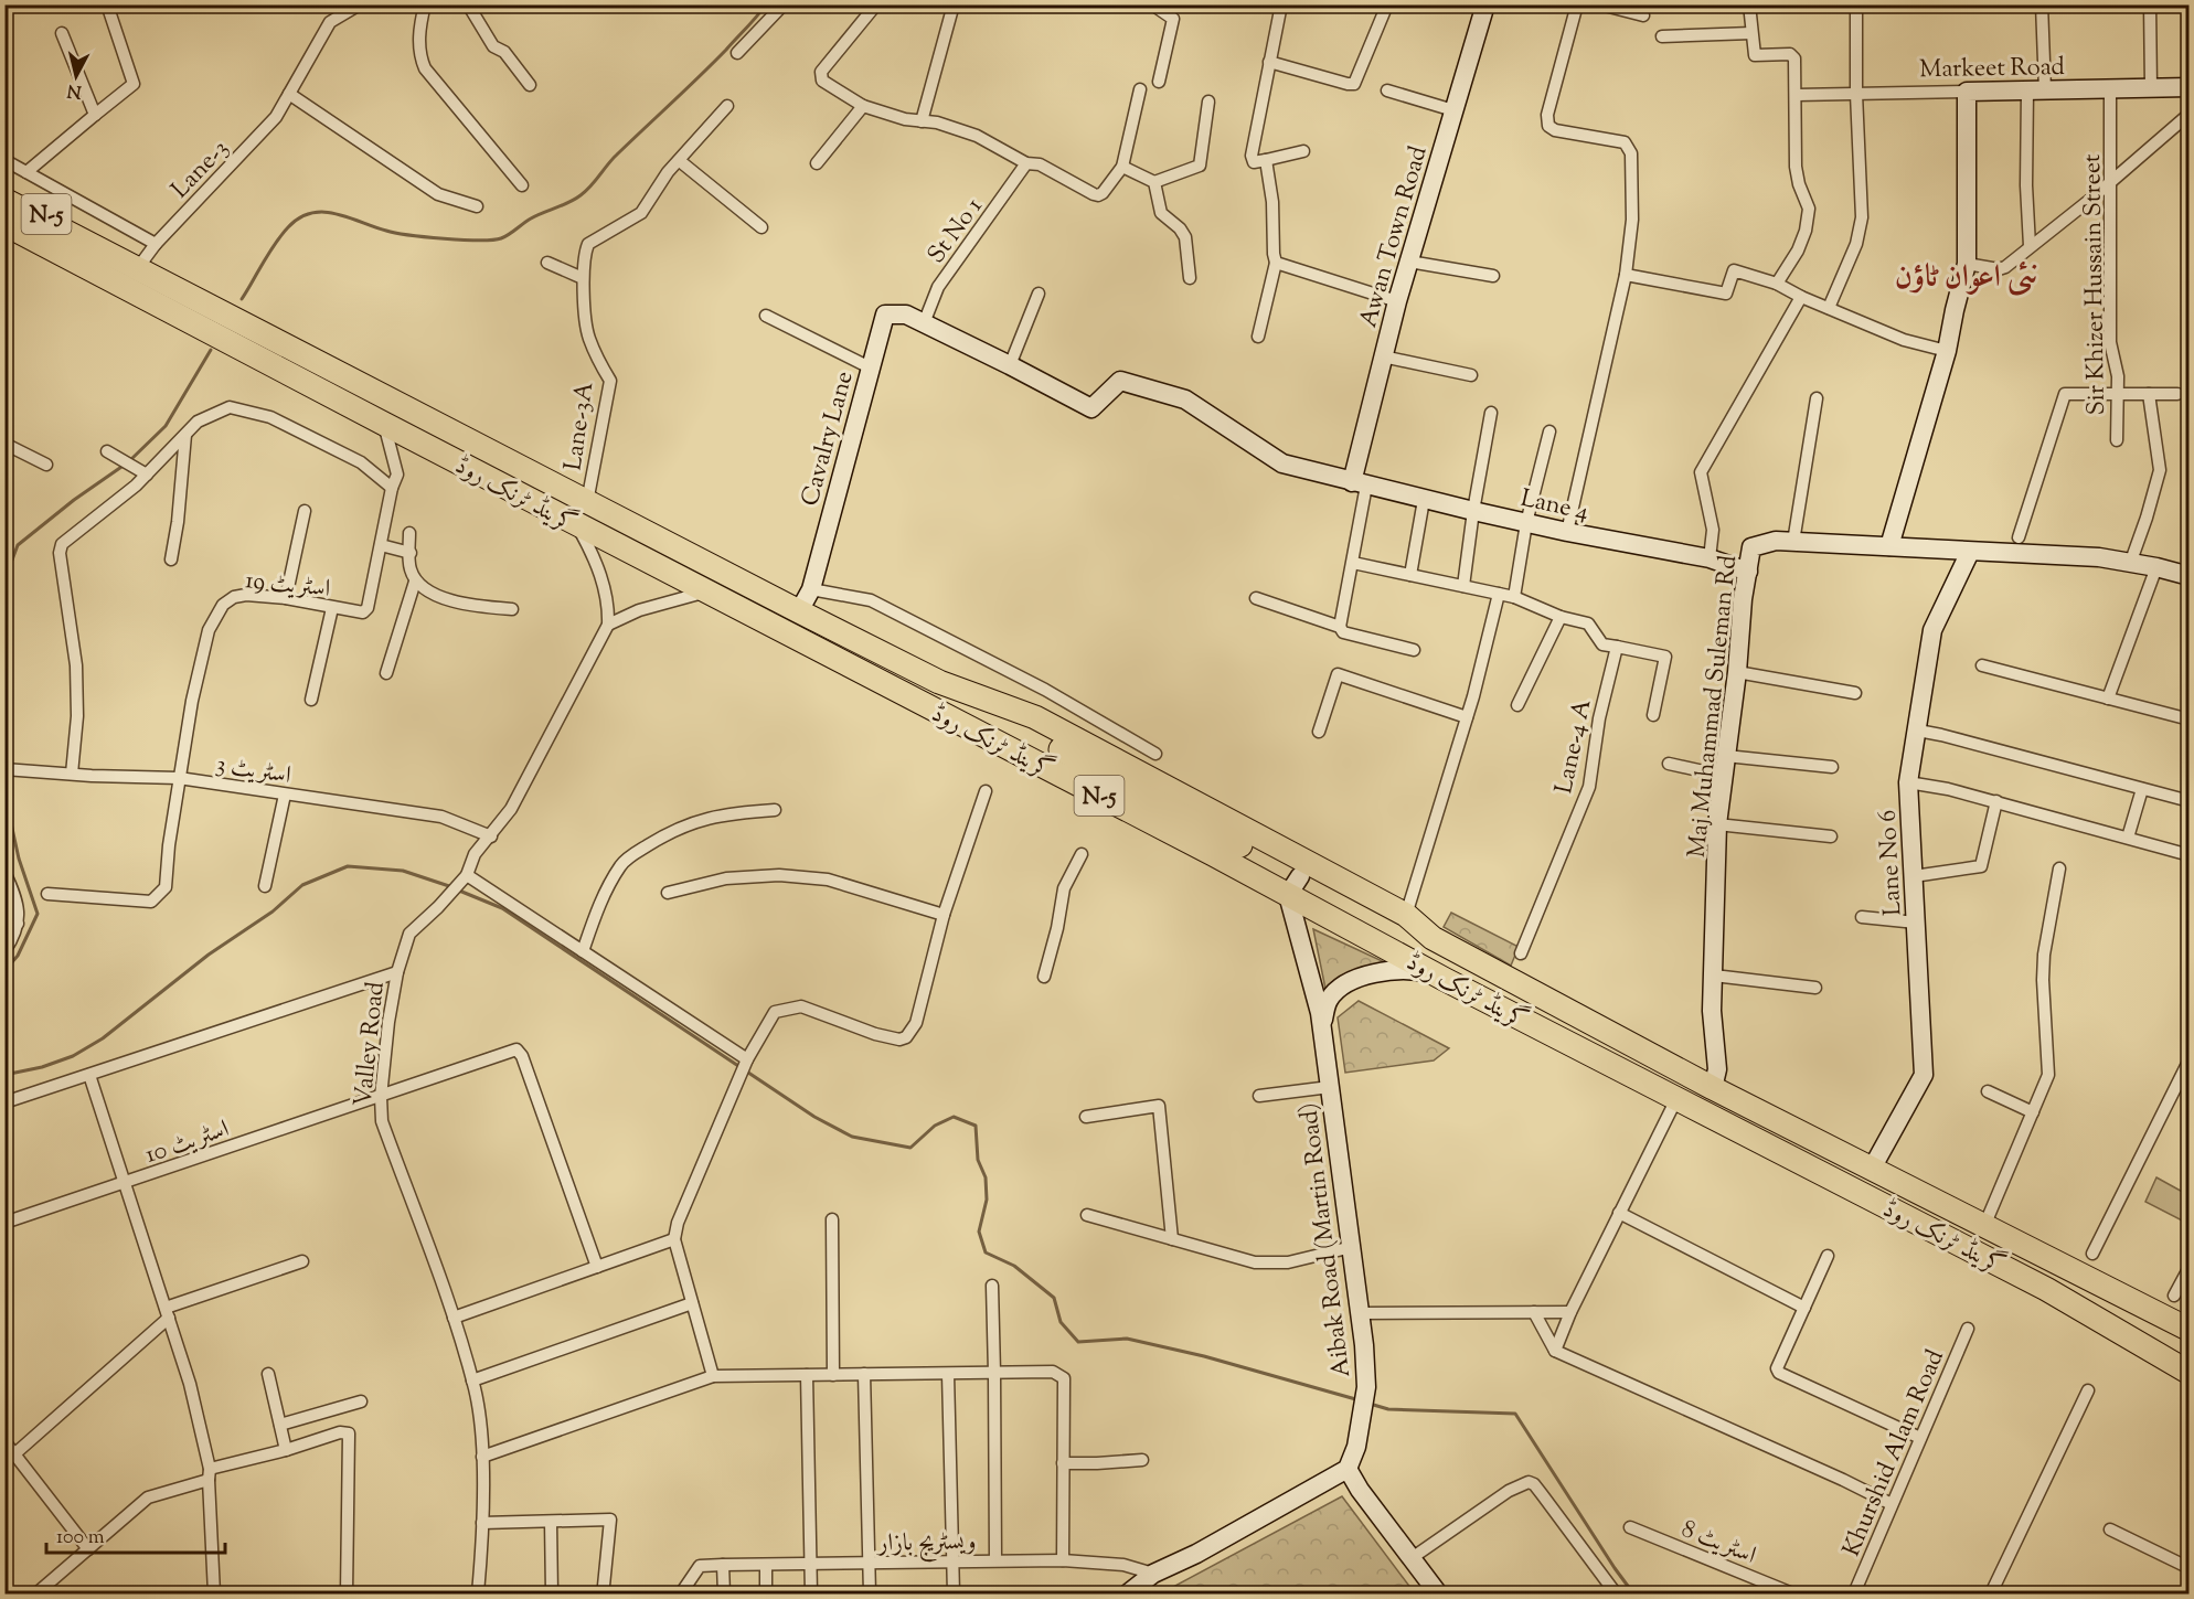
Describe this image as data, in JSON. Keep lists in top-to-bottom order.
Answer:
{
  "streets": {
    "highway": ["N-5", "گرینڈ ٹرنک روڈ"],
    "street": [
      "Markeet Road",
      "Lane-3",
      "St No 1",
      "Awan Town Road",
      "Sir Khizer Hussain Street",
      "Lane-3A",
      "Cavalry Lane",
      "Lane 4",
      "اسٹریٹ 19",
      "Maj Muhammad Suleman Rd",
      "Lane-4 A",
      "اسٹریٹ 3",
      "Lane No 6",
      "Valley Road",
      "اسٹریٹ 10",
      "Aibak Road (Martin Road)",
      "Khurshid Alam Road",
      "ویسٹریج بازار",
      "اسٹریٹ 8"
    ]
  },
  "crossings": [
    ["Markeet Road", "Sir Khizer Hussain Street"],
    ["Lane-3", "گرینڈ ٹرنک روڈ"],
    ["St No 1", "Cavalry Lane"],
    ["Awan Town Road", "Lane 4"],
    ["Lane-3A", "گرینڈ ٹرنک روڈ"],
    ["Cavalry Lane", "گرینڈ ٹرنک روڈ"],
    ["گرینڈ ٹرنک روڈ", "اسٹریٹ 19"],
    ["گرینڈ ٹرنک روڈ", "Maj Muhammad Suleman Rd"],
    ["گرینڈ ٹرنک روڈ", "Lane No 6"],
    ["گرینڈ ٹرنک روڈ", "Aibak Road (Martin Road)"],
    ["Lane 4", "Maj Muhammad Suleman Rd"],
    ["اسٹریٹ 19", "اسٹریٹ 3"],
    ["Maj Muhammad Suleman Rd", "Lane No 6"],
    ["اسٹریٹ 3", "Valley Road"],
    ["Valley Road", "اسٹریٹ 10"]
  ],
  "districts": ["نئی اعوان ٹاؤن"],
  "scale_bar": "100 m",
  "north": "bottom"
}
